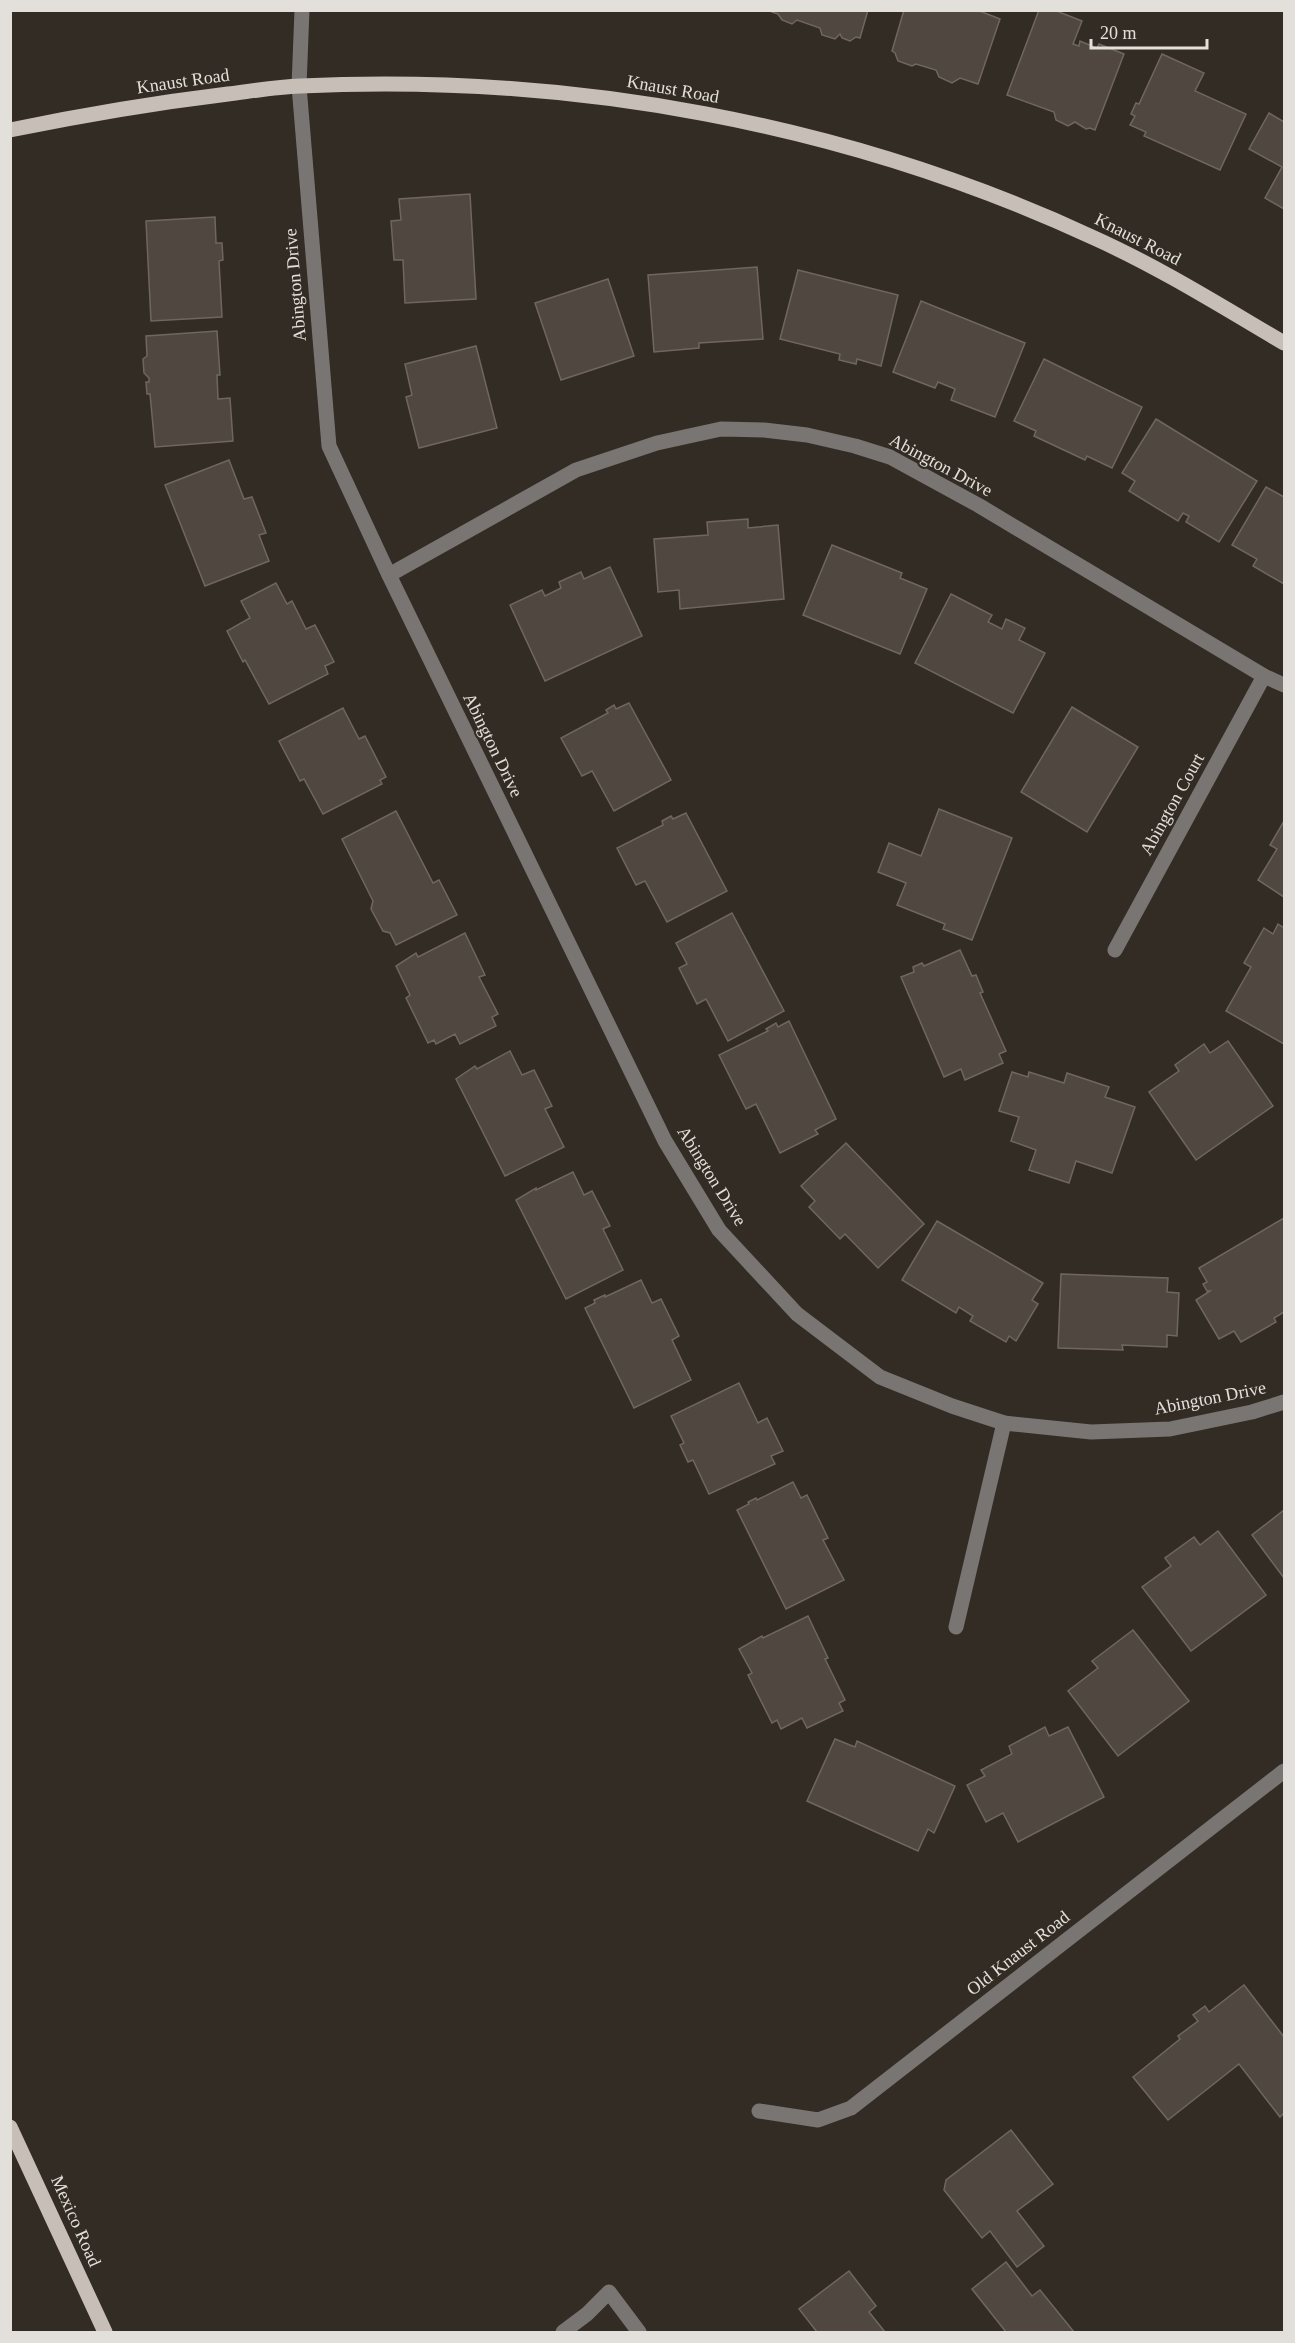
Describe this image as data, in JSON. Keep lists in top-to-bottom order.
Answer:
{
  "streets": {
    "main road": ["Knaust Road", "Mexico Road"],
    "street": ["Abington Drive", "Abington Court", "Old Knaust Road"]
  },
  "crossings": [
    ["Knaust Road", "Abington Drive"],
    ["Abington Drive", "Abington Court"]
  ],
  "scale_bar": "20 m"
}
